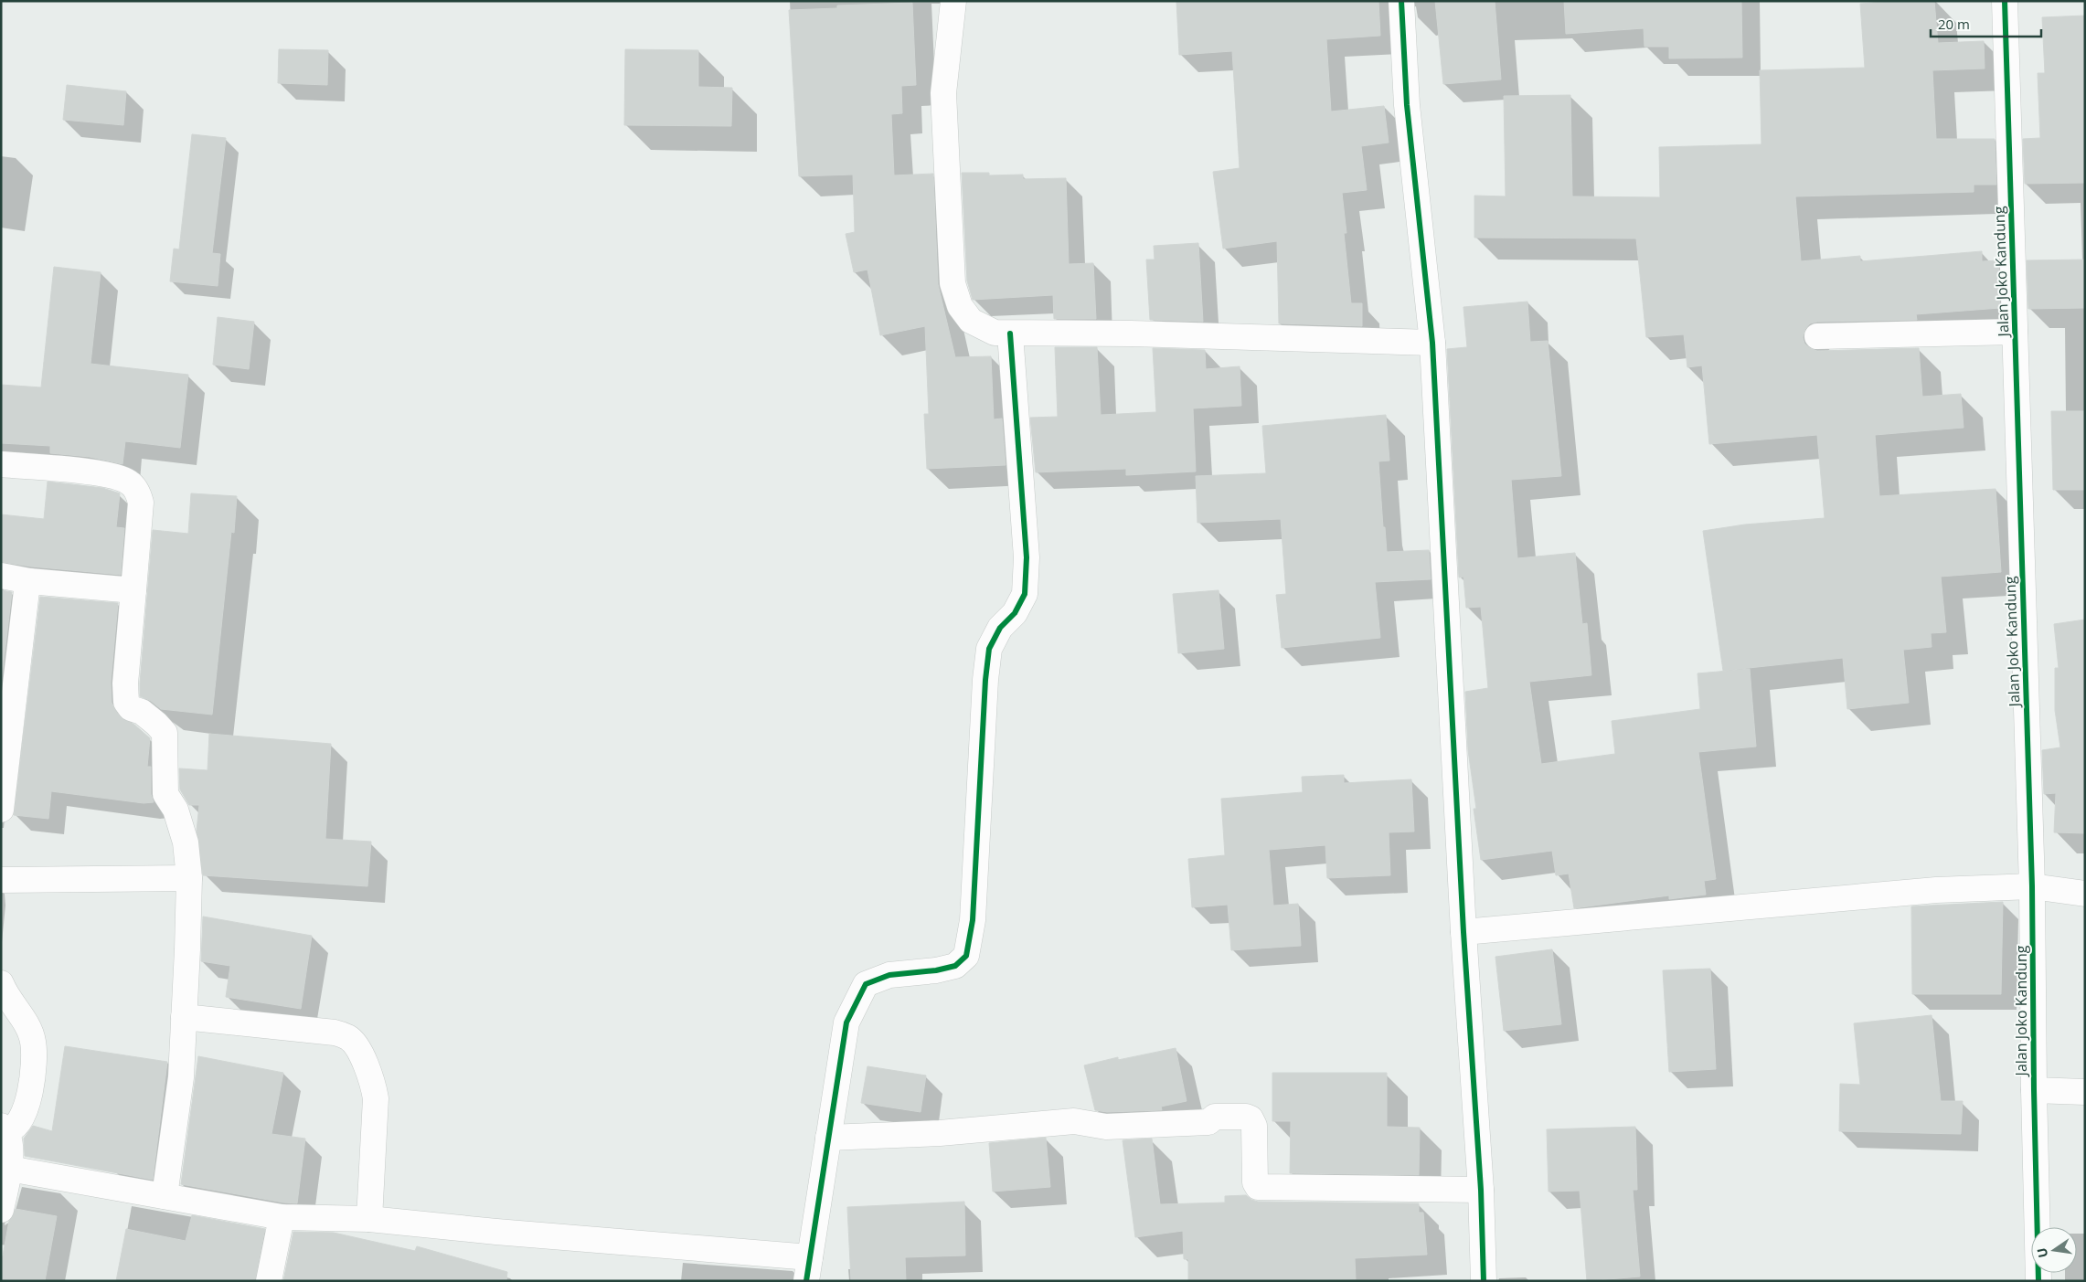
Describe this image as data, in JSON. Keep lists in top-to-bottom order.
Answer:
{
  "streets": {
    "street": ["Jalan Joko Kandung"]
  },
  "scale_bar": "20 m",
  "north": "left"
}
